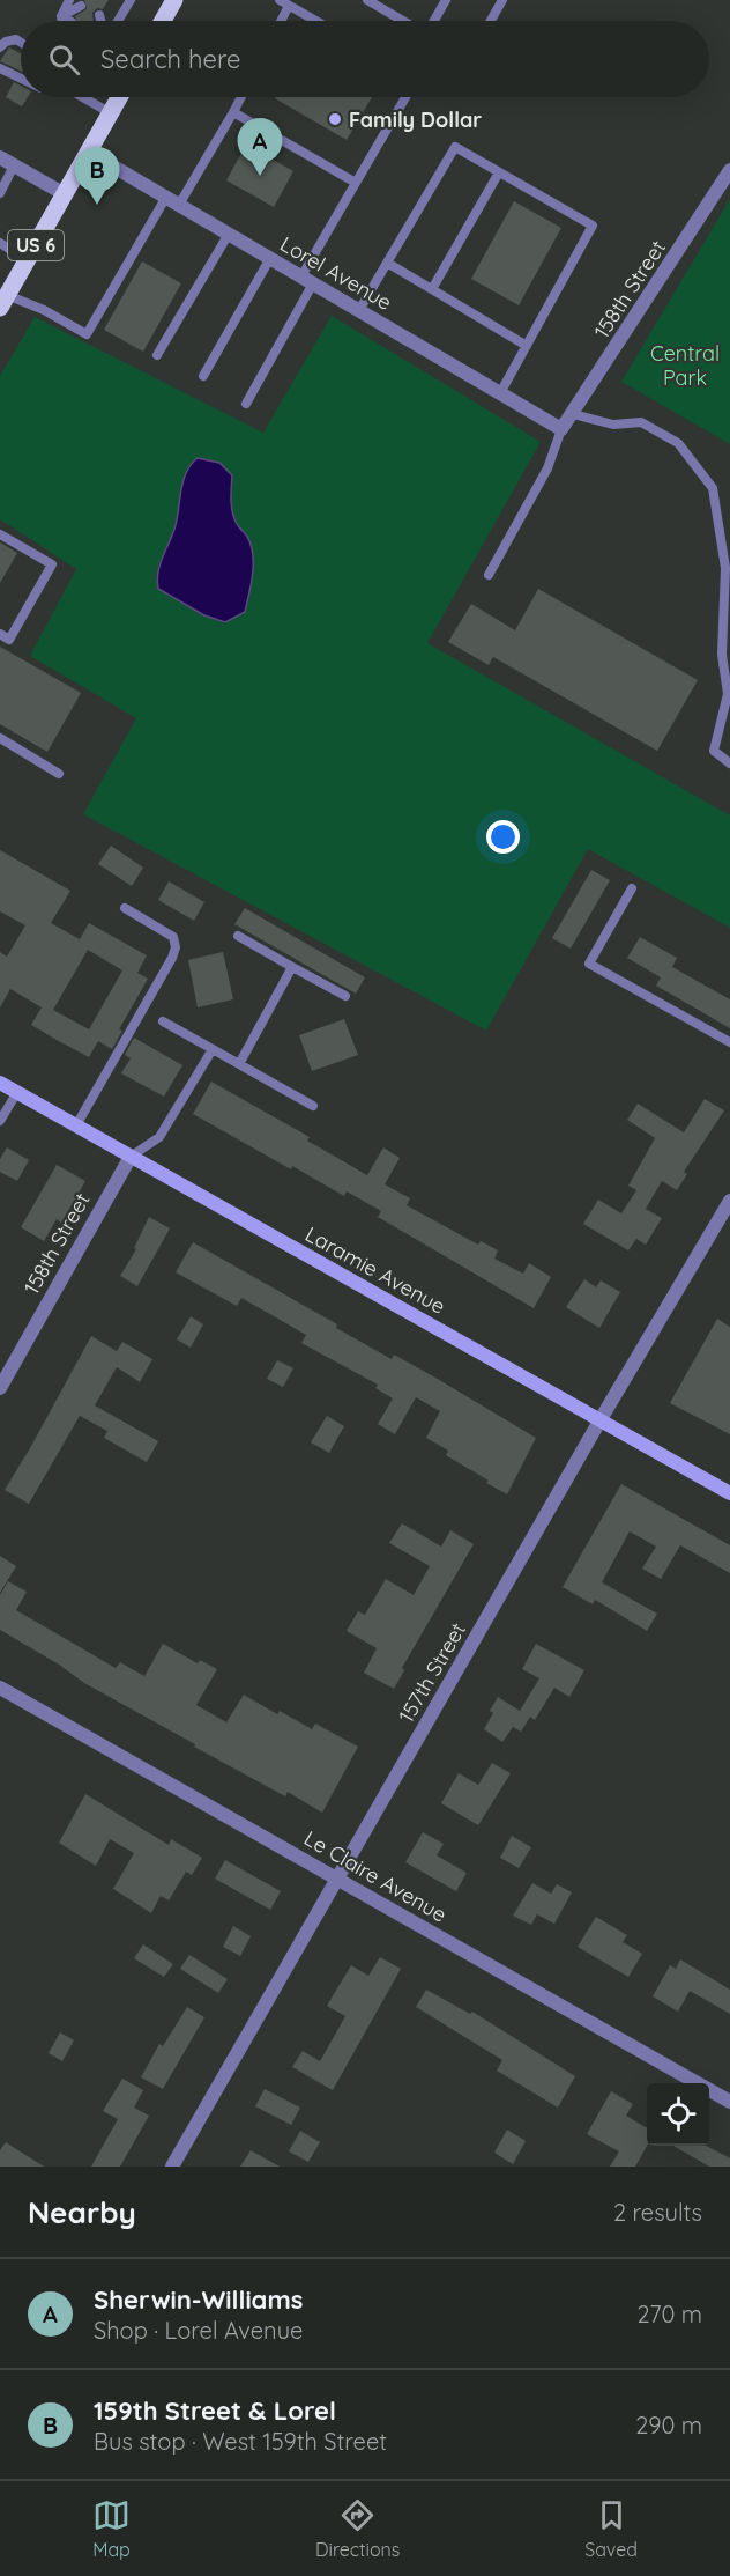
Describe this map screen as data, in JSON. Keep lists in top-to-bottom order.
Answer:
{
  "streets": {
    "main road": ["US 6"],
    "street": [
      "Lorel Avenue",
      "158th Street",
      "Laramie Avenue",
      "157th Street",
      "Le Claire Avenue"
    ]
  },
  "crossings": [
    ["US 6", "Lorel Avenue"],
    ["Lorel Avenue", "158th Street"],
    ["158th Street", "Laramie Avenue"],
    ["Laramie Avenue", "157th Street"],
    ["157th Street", "Le Claire Avenue"]
  ],
  "parks": ["Central Park"],
  "places": ["Family Dollar"],
  "page": {
    "search": "Search here",
    "pins": ["A", "B"],
    "heading": ["Nearby", "2 results"],
    "list": [
      {
        "mark": "A",
        "name": "Sherwin-Williams",
        "note": "Shop · Lorel Avenue",
        "value": "270 m"
      },
      {
        "mark": "B",
        "name": "159th Street & Lorel",
        "note": "Bus stop · West 159th Street",
        "value": "290 m"
      }
    ],
    "nav": ["Map", "Directions", "Saved"]
  }
}
